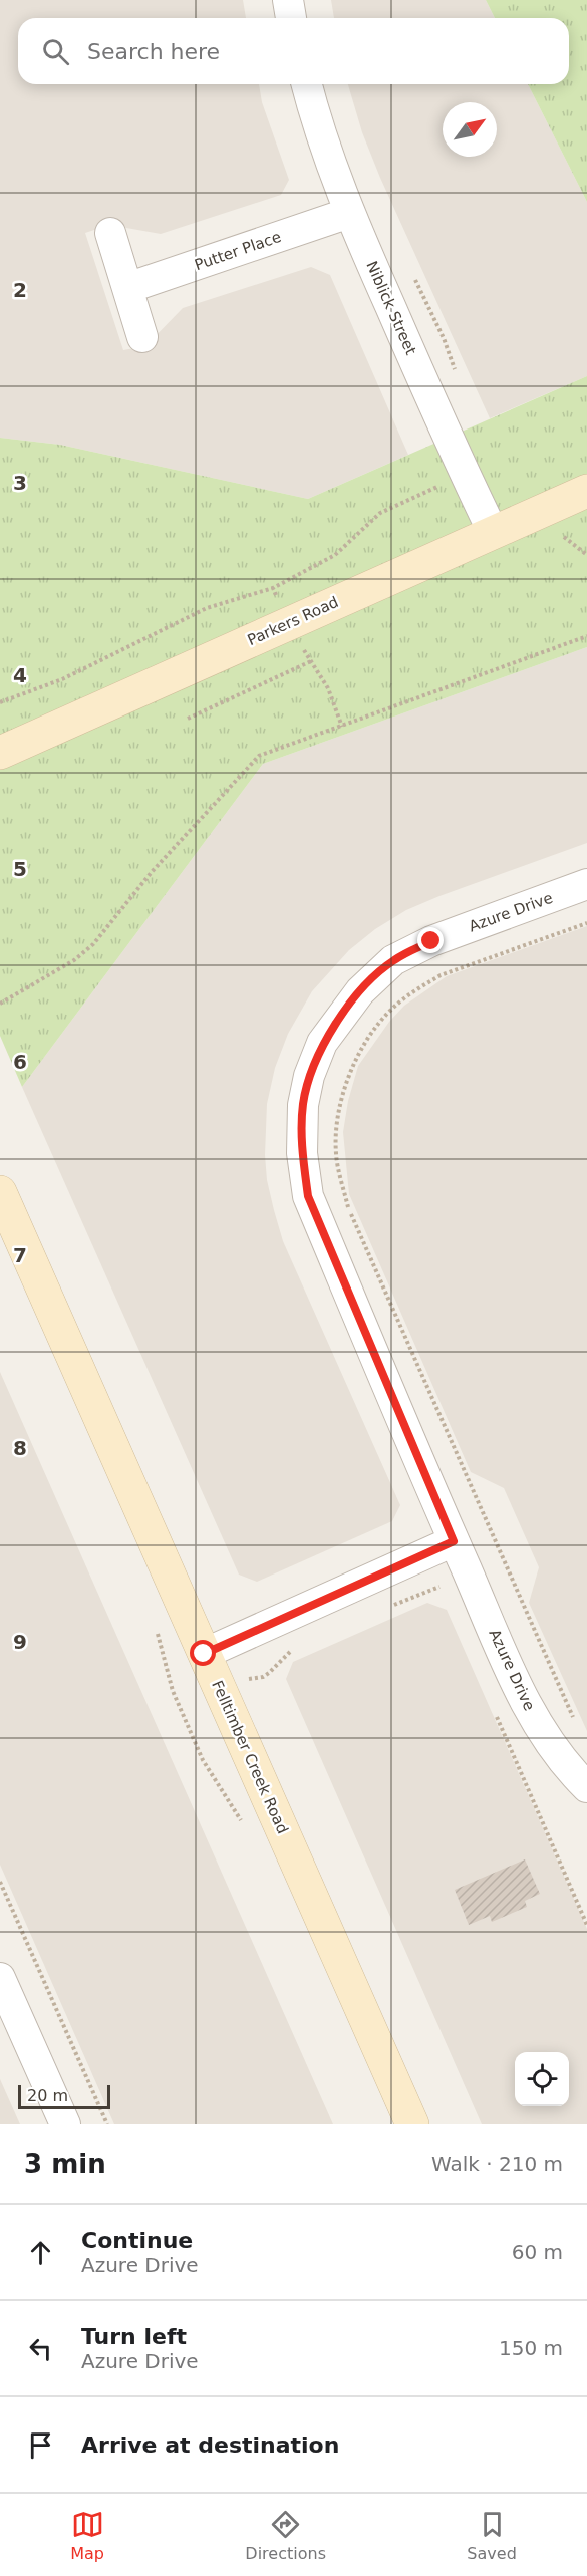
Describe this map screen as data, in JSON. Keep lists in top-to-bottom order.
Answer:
{
  "streets": {
    "main road": ["Parkers Road", "Felltimber Creek Road"],
    "street": ["Putter Place", "Niblick Street", "Azure Drive"]
  },
  "crossings": [
    ["Putter Place", "Niblick Street"],
    ["Niblick Street", "Parkers Road"]
  ],
  "scale_bar": "20 m",
  "north": "top right",
  "page": {
    "search": "Search here",
    "scale": "20 m",
    "heading": ["3 min", "Walk · 210 m"],
    "list": [
      ["Continue", "Azure Drive", "60 m"],
      ["Turn left", "Azure Drive", "150 m"],
      "Arrive at destination"
    ],
    "nav": ["Map", "Directions", "Saved"]
  },
  "grid": {
    "rows": [
      "2",
      "3",
      "4",
      "5",
      "6",
      "7",
      "8",
      "9"
    ]
  }
}
